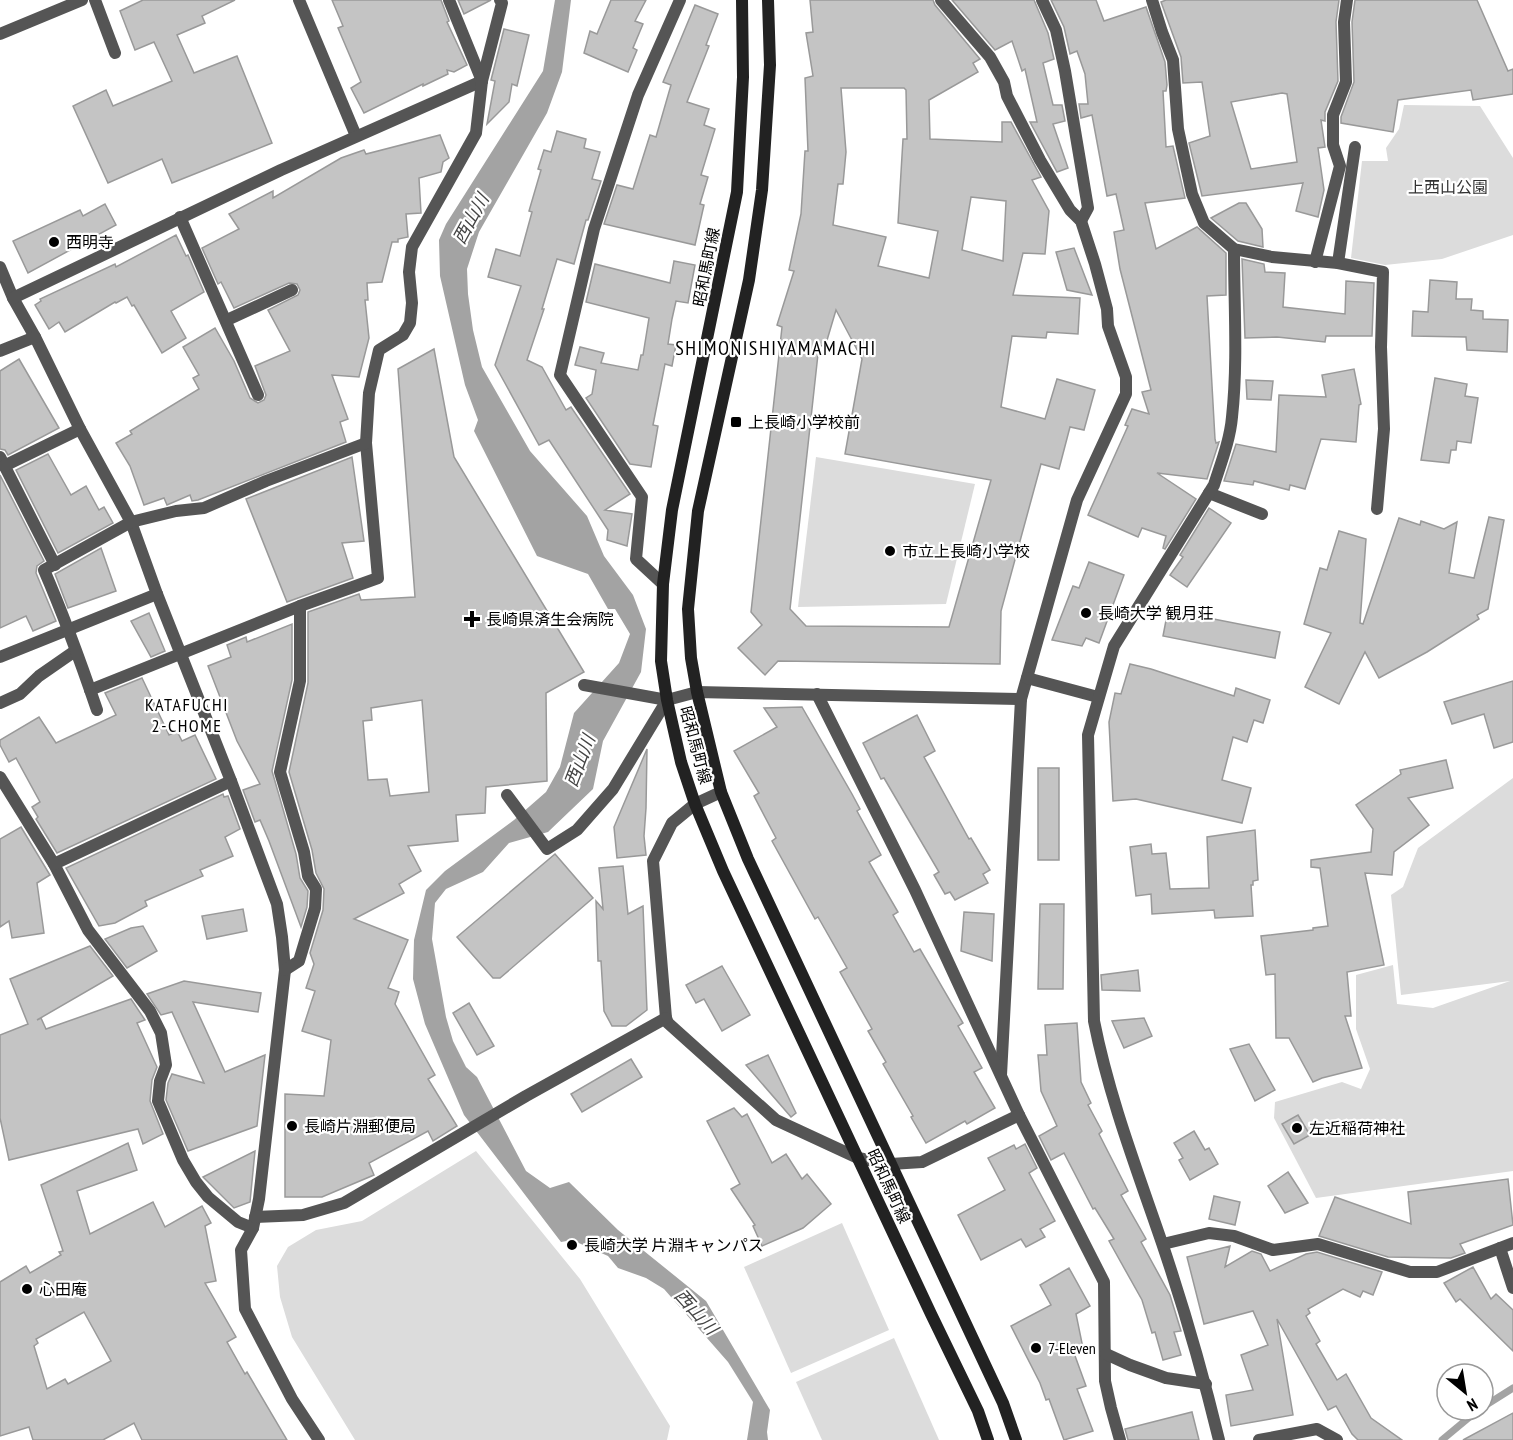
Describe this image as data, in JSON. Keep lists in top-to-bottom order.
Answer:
{
  "streets": {
    "main road": ["昭和馬町線"]
  },
  "districts": ["SHIMONISHIYAMAMACHI", "KATAFUCHI 2-CHOME"],
  "water": ["西山川"],
  "parks": ["上西山公園"],
  "places": {
    "other": [
      "西明寺",
      "市立上長崎小学校",
      "長崎大学 観月荘",
      "長崎片淵郵便局",
      "左近稲荷神社",
      "長崎大学 片淵キャンパス",
      "心田庵",
      "7-Eleven"
    ],
    "transit": ["上長崎小学校前"],
    "health": ["長崎県済生会病院"]
  },
  "north": "bottom right"
}
